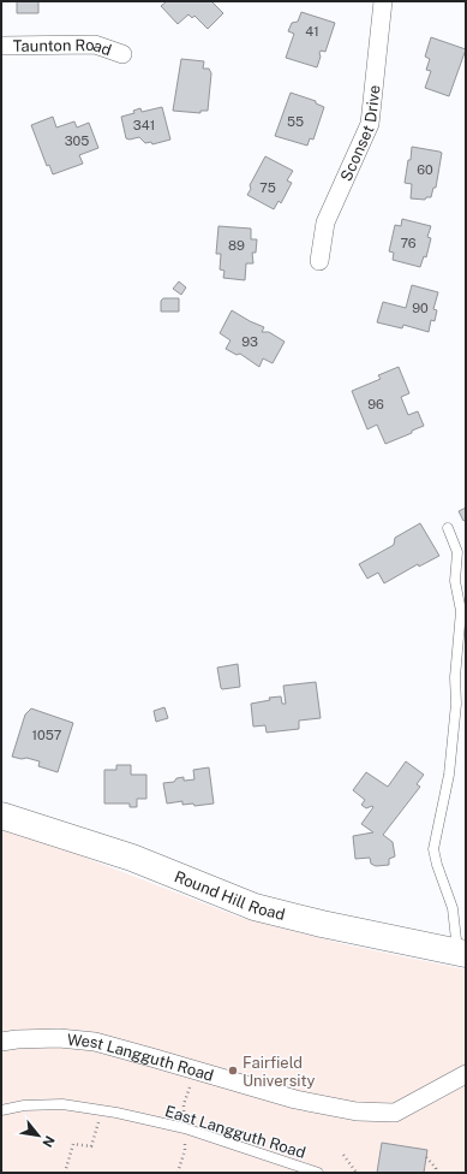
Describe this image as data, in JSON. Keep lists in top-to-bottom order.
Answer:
{
  "streets": {
    "main road": ["Round Hill Road"],
    "street": ["Taunton Road", "Sconset Drive", "West Langguth Road"],
    "lane": ["East Langguth Road"]
  },
  "places": ["Fairfield University"],
  "house_numbers": [
    "41",
    "55",
    "341",
    "305",
    "60",
    "75",
    "76",
    "89",
    "90",
    "93",
    "96",
    "1057"
  ],
  "north": "bottom right"
}
